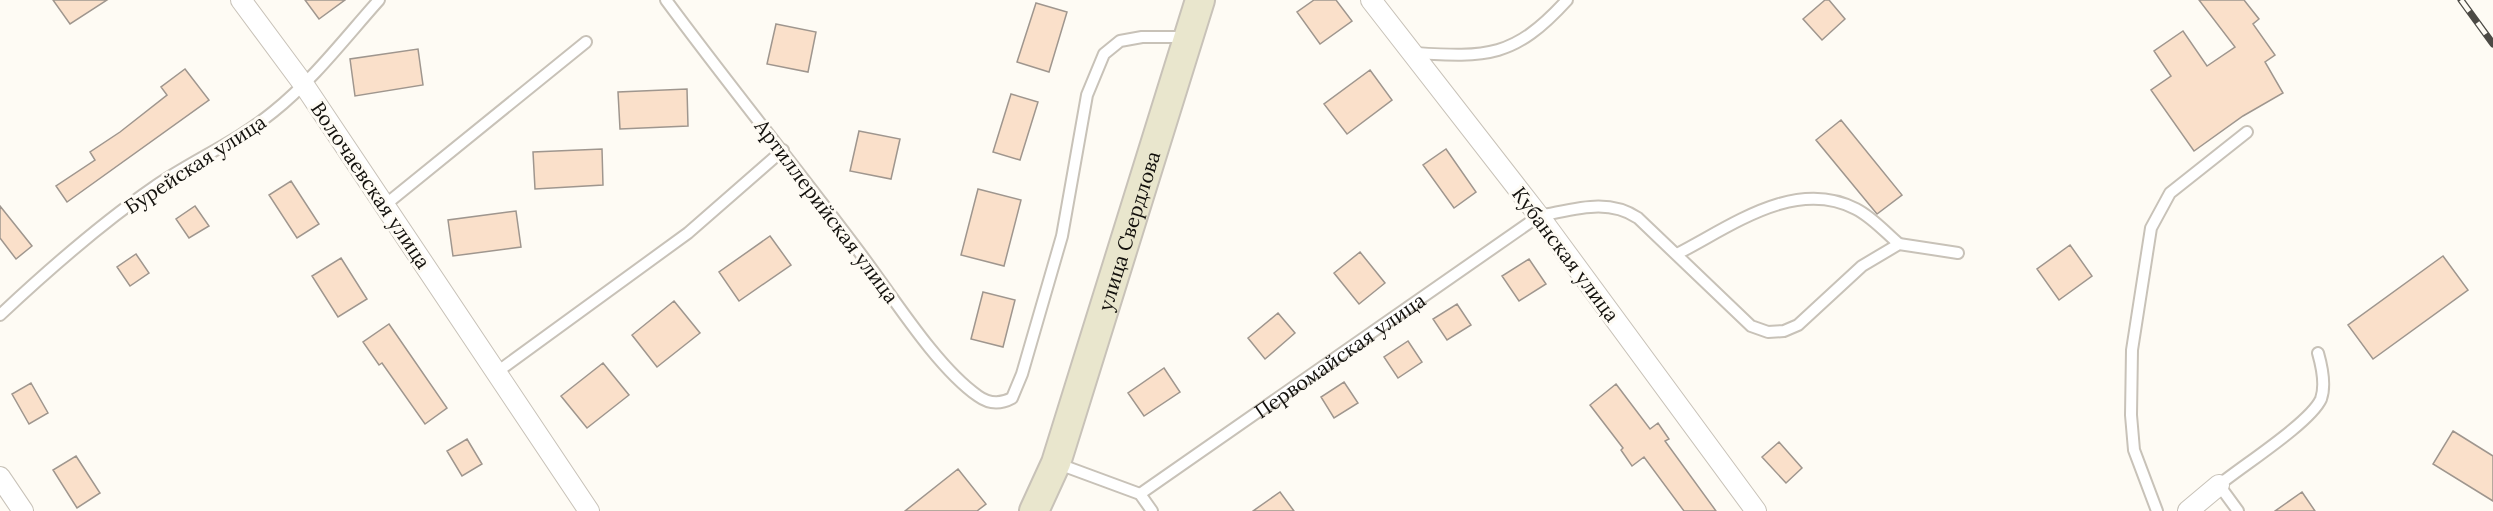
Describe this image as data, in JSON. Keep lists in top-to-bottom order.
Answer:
{
  "streets": {
    "main road": ["улица Свердлова"],
    "street": ["Волочаевская улица", "Кубанская улица"],
    "lane": ["Бурейская улица", "Артиллерийская улица", "Первомайская улица"]
  },
  "crossings": [
    ["Бурейская улица", "Волочаевская улица"],
    ["Артиллерийская улица", "улица Свердлова"],
    ["Кубанская улица", "Первомайская улица"]
  ]
}
